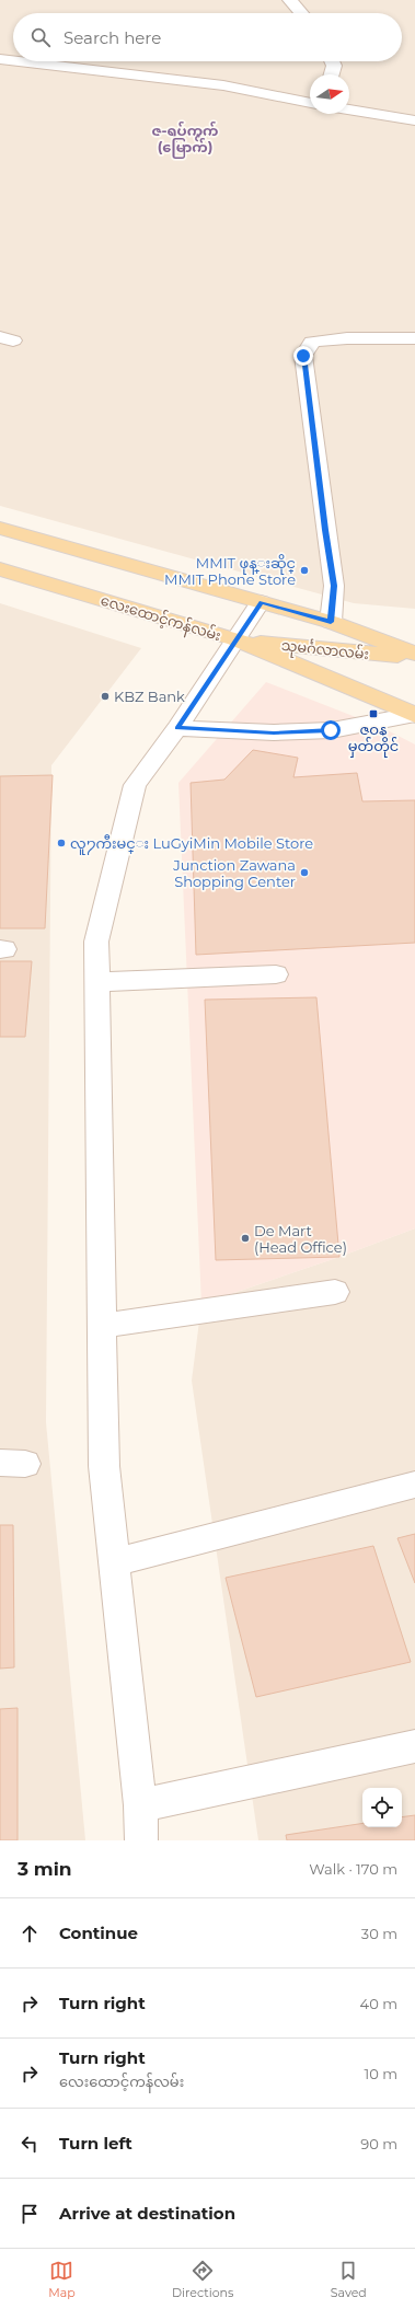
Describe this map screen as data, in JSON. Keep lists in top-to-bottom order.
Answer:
{
  "streets": {
    "main road": ["လေးထောင့်ကန်လမ်း", "သုမင်္ဂလာလမ်း"]
  },
  "crossings": [
    ["လေးထောင့်ကန်လမ်း", "သုမင်္ဂလာလမ်း"]
  ],
  "districts": ["ဇ-ရပ်ကွက် (မြောက်)"],
  "places": {
    "other": [
      "MMIT ဖုန္းဆိုင္ MMIT Phone Store",
      "KBZ Bank",
      "လူ႒ကီးမင္း LuGyiMin Mobile Store",
      "Junction Zawana Shopping Center",
      "De Mart (Head Office)"
    ],
    "transit": ["ဇဝန မှတ်တိုင်"]
  },
  "north": "right",
  "page": {
    "search": "Search here",
    "heading": ["3 min", "Walk · 170 m"],
    "list": [
      ["Continue", "30 m"],
      ["Turn right", "40 m"],
      ["Turn right", "လေးထောင့်ကန်လမ်း", "10 m"],
      ["Turn left", "90 m"],
      "Arrive at destination"
    ],
    "nav": ["Map", "Directions", "Saved"]
  }
}
